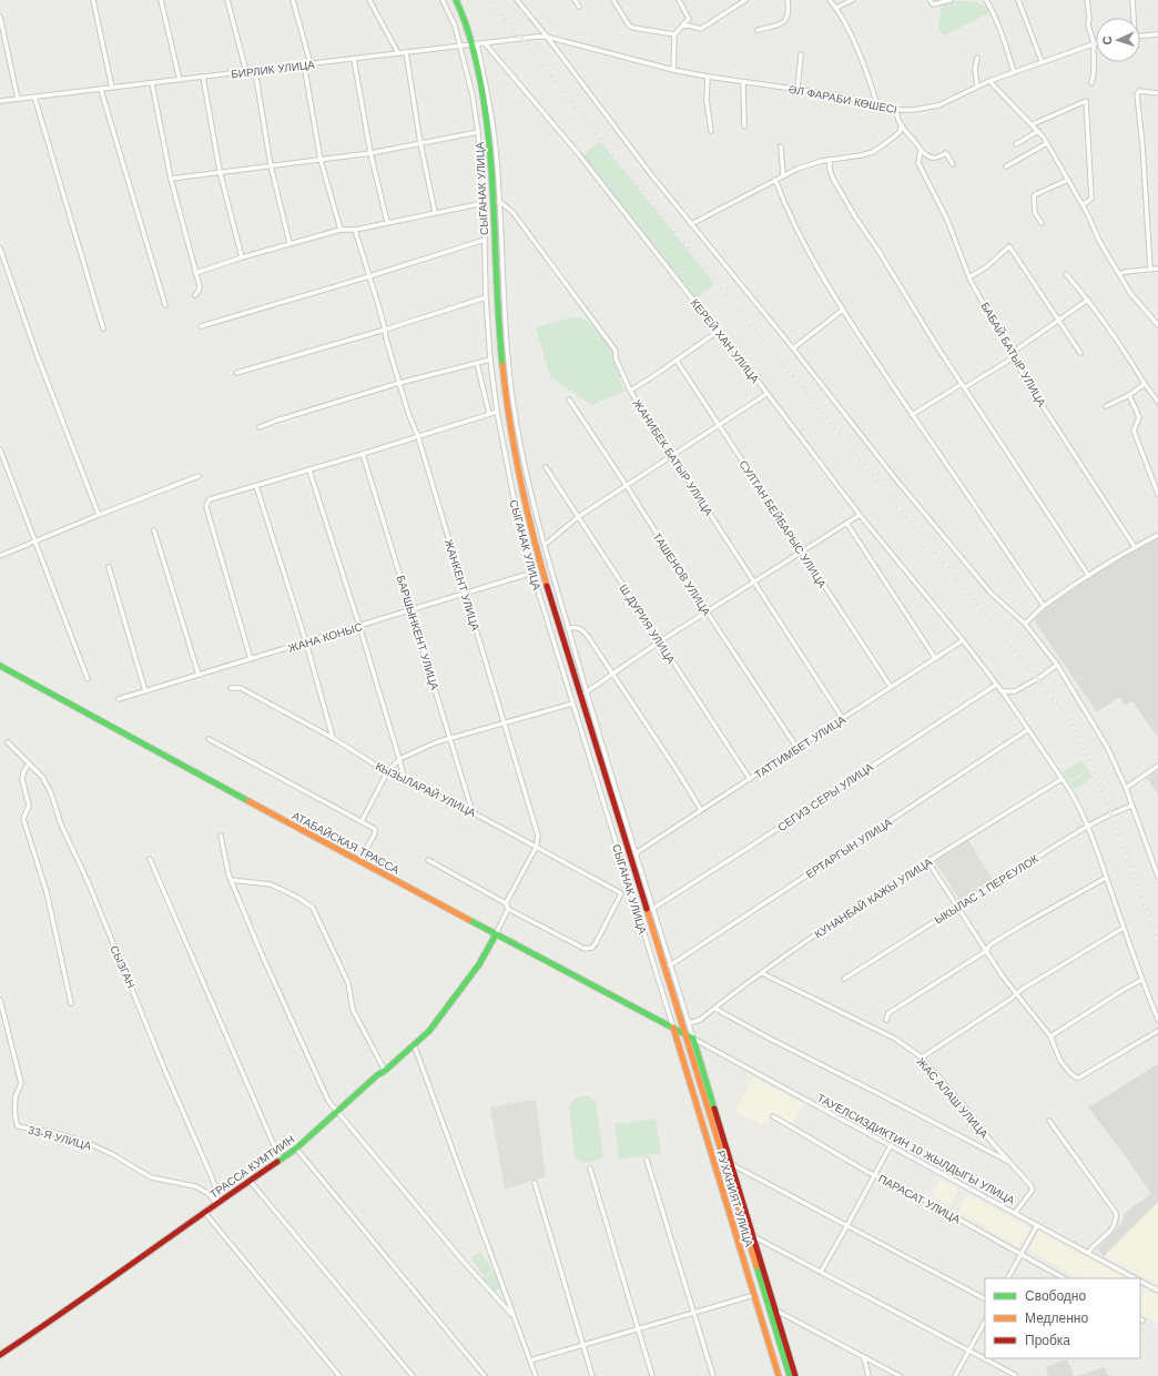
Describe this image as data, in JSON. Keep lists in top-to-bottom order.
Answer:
{
  "streets": {
    "main road": [
      "АТАБАЙСКАЯ ТРАССА",
      "ТАУЕЛСИЗДИКТИН 10 ЖЫЛДЫГЫ УЛИЦА",
      "ТРАССА КУМТИИН",
      "РУХАНИЯТ УЛИЦА"
    ],
    "street": [
      "БИРЛИК УЛИЦА",
      "ӘЛ ФАРАБИ КӨШЕСІ",
      "СЫГАНАК УЛИЦА",
      "КЕРЕЙ ХАН УЛИЦА",
      "БАБАЙ БАТЫР УЛИЦА",
      "ЖАНИБЕК БАТЫР УЛИЦА",
      "СУЛТАН БЕЙБАРЫС УЛИЦА",
      "ТАШЕНОВ УЛИЦА",
      "ЖАНКЕНТ УЛИЦА",
      "Ш.ДУРИЯ УЛИЦА",
      "БАРШЫНКЕНТ УЛИЦА",
      "ЖАНА КОНЫС",
      "ТАТТИМБЕТ УЛИЦА",
      "КЫЗЫЛАРАЙ УЛИЦА",
      "СЕГИЗ СЕРЫ УЛИЦА",
      "ЕРТАРГЫН УЛИЦА",
      "ЫКЫЛАС 1 ПЕРЕУЛОК",
      "КУНАНБАЙ КАЖЫ УЛИЦА",
      "СЫЗГАН",
      "ЖАС АЛАШ УЛИЦА",
      "33-Я УЛИЦА",
      "ПАРАСАТ УЛИЦА"
    ]
  },
  "crossings": [
    ["БИРЛИК УЛИЦА", "ӘЛ ФАРАБИ КӨШЕСІ"],
    ["БИРЛИК УЛИЦА", "СЫГАНАК УЛИЦА"],
    ["БИРЛИК УЛИЦА", "КЕРЕЙ ХАН УЛИЦА"],
    ["СЫГАНАК УЛИЦА", "ЖАНА КОНЫС"],
    ["СЫГАНАК УЛИЦА", "АТАБАЙСКАЯ ТРАССА"],
    ["СЫГАНАК УЛИЦА", "РУХАНИЯТ УЛИЦА"],
    ["КЕРЕЙ ХАН УЛИЦА", "ТАТТИМБЕТ УЛИЦА"],
    ["КЕРЕЙ ХАН УЛИЦА", "СЕГИЗ СЕРЫ УЛИЦА"],
    ["КЕРЕЙ ХАН УЛИЦА", "ЕРТАРГЫН УЛИЦА"],
    ["КЕРЕЙ ХАН УЛИЦА", "ЫКЫЛАС 1 ПЕРЕУЛОК"],
    ["КЕРЕЙ ХАН УЛИЦА", "КУНАНБАЙ КАЖЫ УЛИЦА"],
    ["ЖАНИБЕК БАТЫР УЛИЦА", "ТАТТИМБЕТ УЛИЦА"],
    ["СУЛТАН БЕЙБАРЫС УЛИЦА", "ТАТТИМБЕТ УЛИЦА"],
    ["ТАШЕНОВ УЛИЦА", "ТАТТИМБЕТ УЛИЦА"],
    ["ЖАНКЕНТ УЛИЦА", "ЖАНА КОНЫС"],
    ["ЖАНКЕНТ УЛИЦА", "КЫЗЫЛАРАЙ УЛИЦА"],
    ["Ш.ДУРИЯ УЛИЦА", "ТАТТИМБЕТ УЛИЦА"],
    ["БАРШЫНКЕНТ УЛИЦА", "ЖАНА КОНЫС"],
    ["БАРШЫНКЕНТ УЛИЦА", "КЫЗЫЛАРАЙ УЛИЦА"],
    ["АТАБАЙСКАЯ ТРАССА", "ТАУЕЛСИЗДИКТИН 10 ЖЫЛДЫГЫ УЛИЦА"],
    ["АТАБАЙСКАЯ ТРАССА", "ТРАССА КУМТИИН"],
    ["АТАБАЙСКАЯ ТРАССА", "РУХАНИЯТ УЛИЦА"],
    ["КУНАНБАЙ КАЖЫ УЛИЦА", "ЖАС АЛАШ УЛИЦА"],
    ["СЫЗГАН", "33-Я УЛИЦА"],
    ["СЫЗГАН", "ТРАССА КУМТИИН"],
    ["ЖАС АЛАШ УЛИЦА", "ТАУЕЛСИЗДИКТИН 10 ЖЫЛДЫГЫ УЛИЦА"],
    ["33-Я УЛИЦА", "ТРАССА КУМТИИН"],
    ["ТАУЕЛСИЗДИКТИН 10 ЖЫЛДЫГЫ УЛИЦА", "РУХАНИЯТ УЛИЦА"]
  ],
  "legend": ["Свободно", "Медленно", "Пробка"],
  "north": "left"
}
